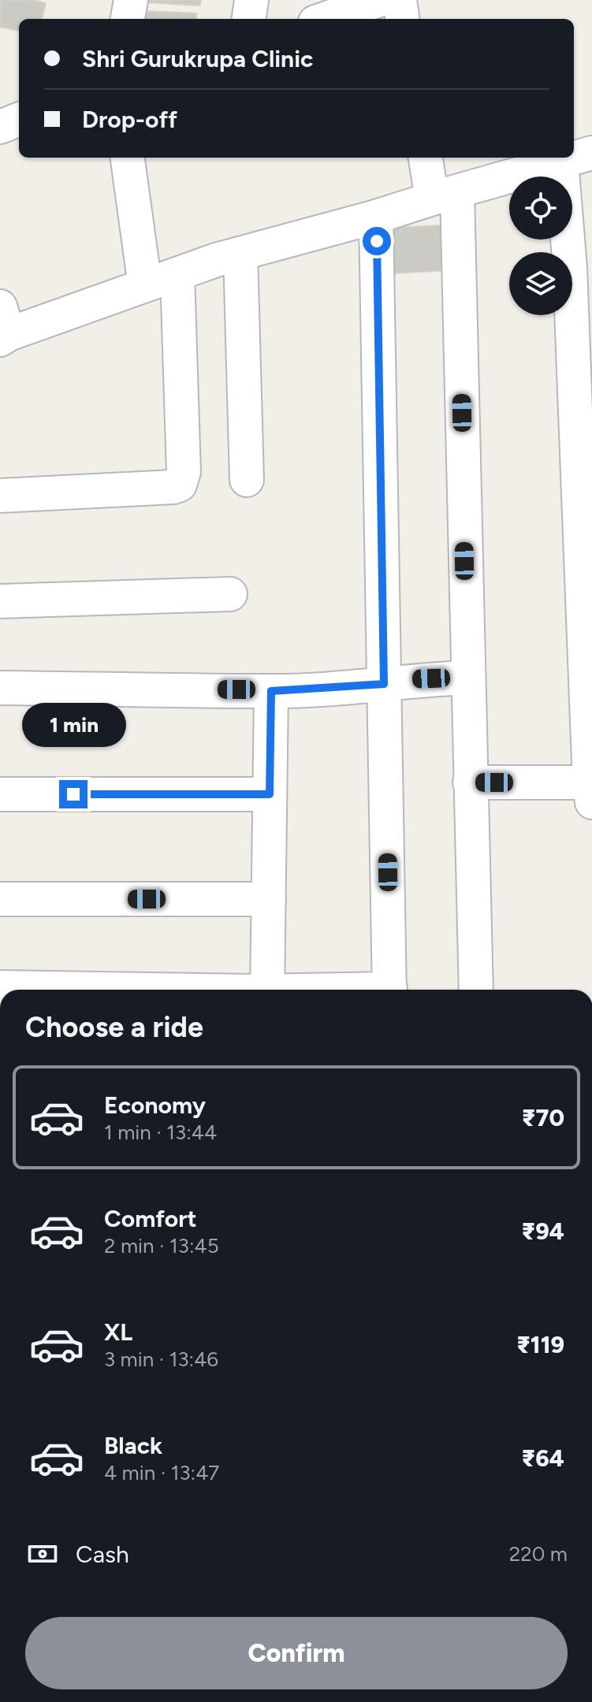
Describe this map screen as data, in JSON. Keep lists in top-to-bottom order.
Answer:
{
  "page": {
    "banner": ["Shri Gurukrupa Clinic", "Drop-off"],
    "bubble": "1 min",
    "heading": "Choose a ride",
    "list": [
      {
        "name": "Economy",
        "note": "1 min · 13:44",
        "value": "₹70"
      },
      {
        "name": "Comfort",
        "note": "2 min · 13:45",
        "value": "₹94"
      },
      {
        "name": "XL",
        "note": "3 min · 13:46",
        "value": "₹119"
      },
      {
        "name": "Black",
        "note": "4 min · 13:47",
        "value": "₹64"
      }
    ],
    "pay": ["Cash", "220 m"],
    "buttons": "Confirm"
  }
}
